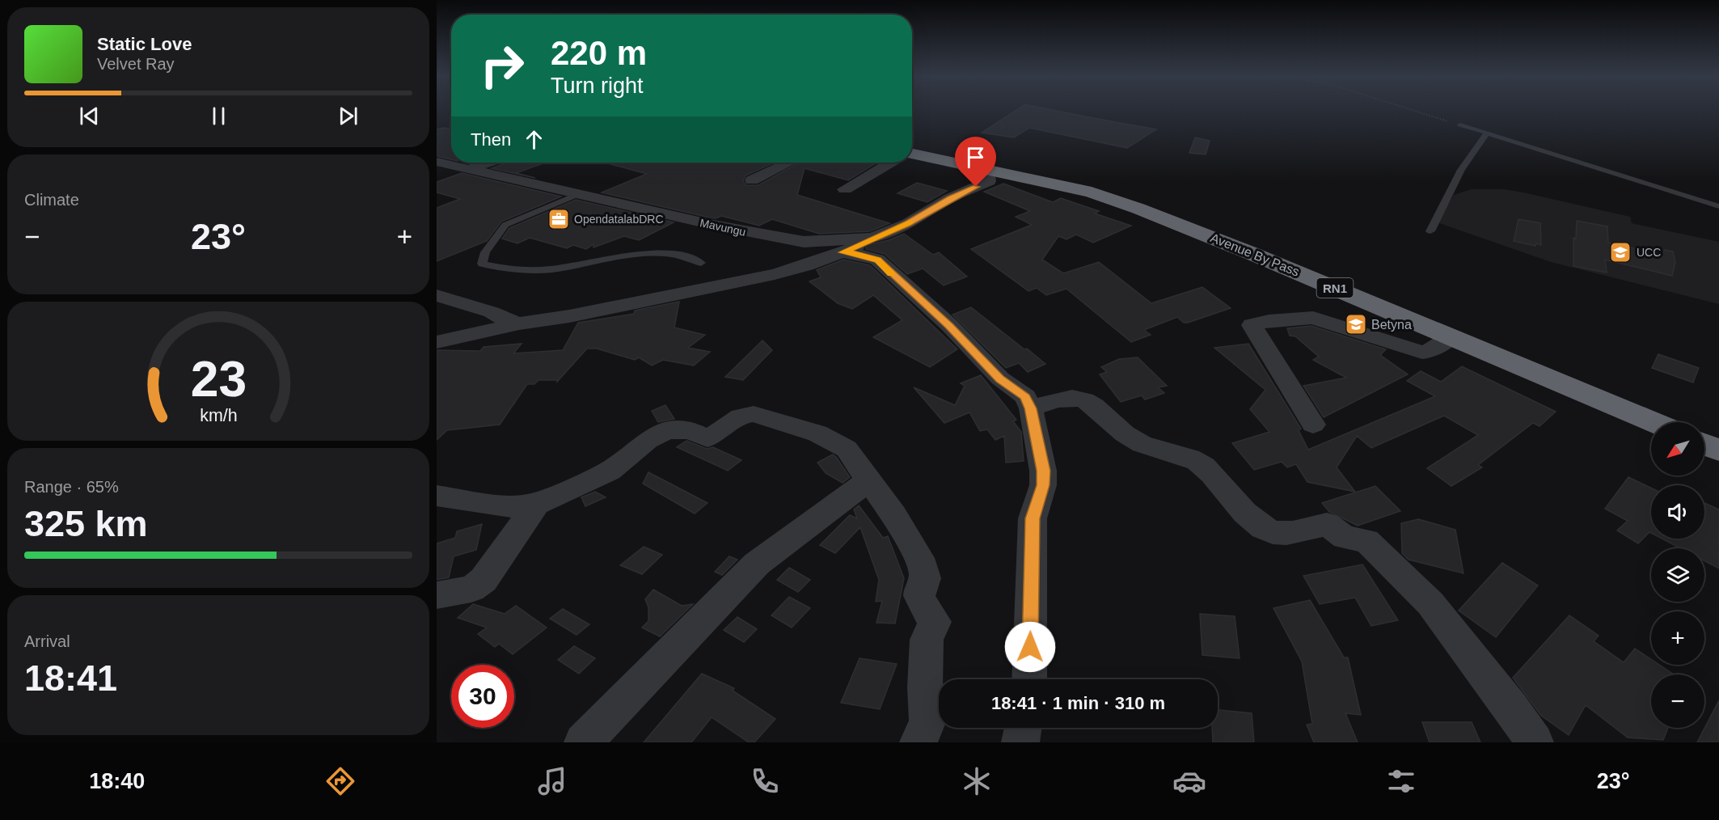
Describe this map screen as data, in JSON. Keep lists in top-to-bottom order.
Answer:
{
  "streets": {
    "highway": ["Avenue By Pass", "RN1"],
    "street": ["Mavungu"]
  },
  "crossings": [
    ["Mavungu", "Avenue By Pass"]
  ],
  "places": {
    "office": ["OpendatalabDRC"],
    "school or university": ["UCC", "Betyna"]
  },
  "north": "bottom left",
  "page": {
    "turn": ["220 m", "Turn right"],
    "song": ["Static Love", "Velvet Ray"],
    "then": "Then",
    "tile": [
      "Climate",
      ["Range · 65%", "325 km"],
      ["Arrival", "18:41"]
    ],
    "heat": ["−", "23°", "+"],
    "map_buttons": ["+", "−"],
    "limit": "30",
    "trip": "18:41 · 1 min · 310 m",
    "tabs": ["18:40", "23°"],
    "gauge": ["23", "km/h"]
  }
}
